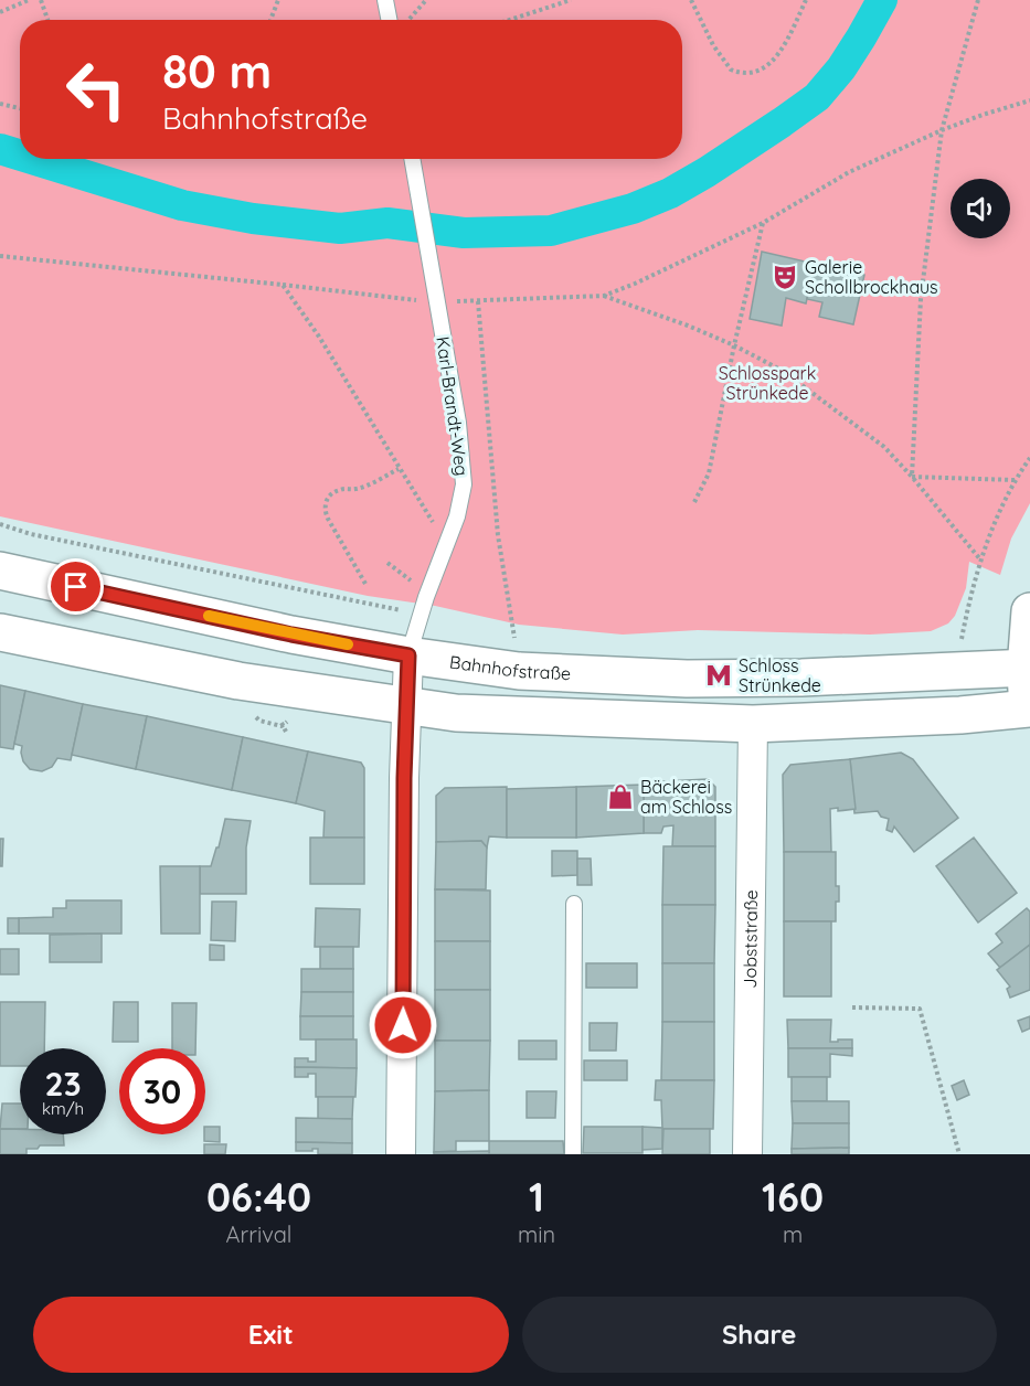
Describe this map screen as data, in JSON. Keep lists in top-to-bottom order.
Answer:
{
  "streets": {
    "street": ["Bahnhofstraße", "Jobststraße"],
    "lane": ["Karl-Brandt-Weg"]
  },
  "crossings": [
    ["Karl-Brandt-Weg", "Bahnhofstraße"]
  ],
  "parks": ["Schlosspark Strünkede"],
  "places": {
    "theatre": ["Galerie Schollbrockhaus"],
    "metro station": ["Schloss Strünkede"],
    "shop": ["Bäckerei am Schloss"]
  },
  "page": {
    "turn": ["80 m", "Bahnhofstraße"],
    "speed": "23 km/h",
    "limit": "30",
    "eta": [
      "06:40",
      "Arrival",
      "1",
      "min",
      "160",
      "m"
    ],
    "buttons": ["Exit", "Share"]
  }
}
